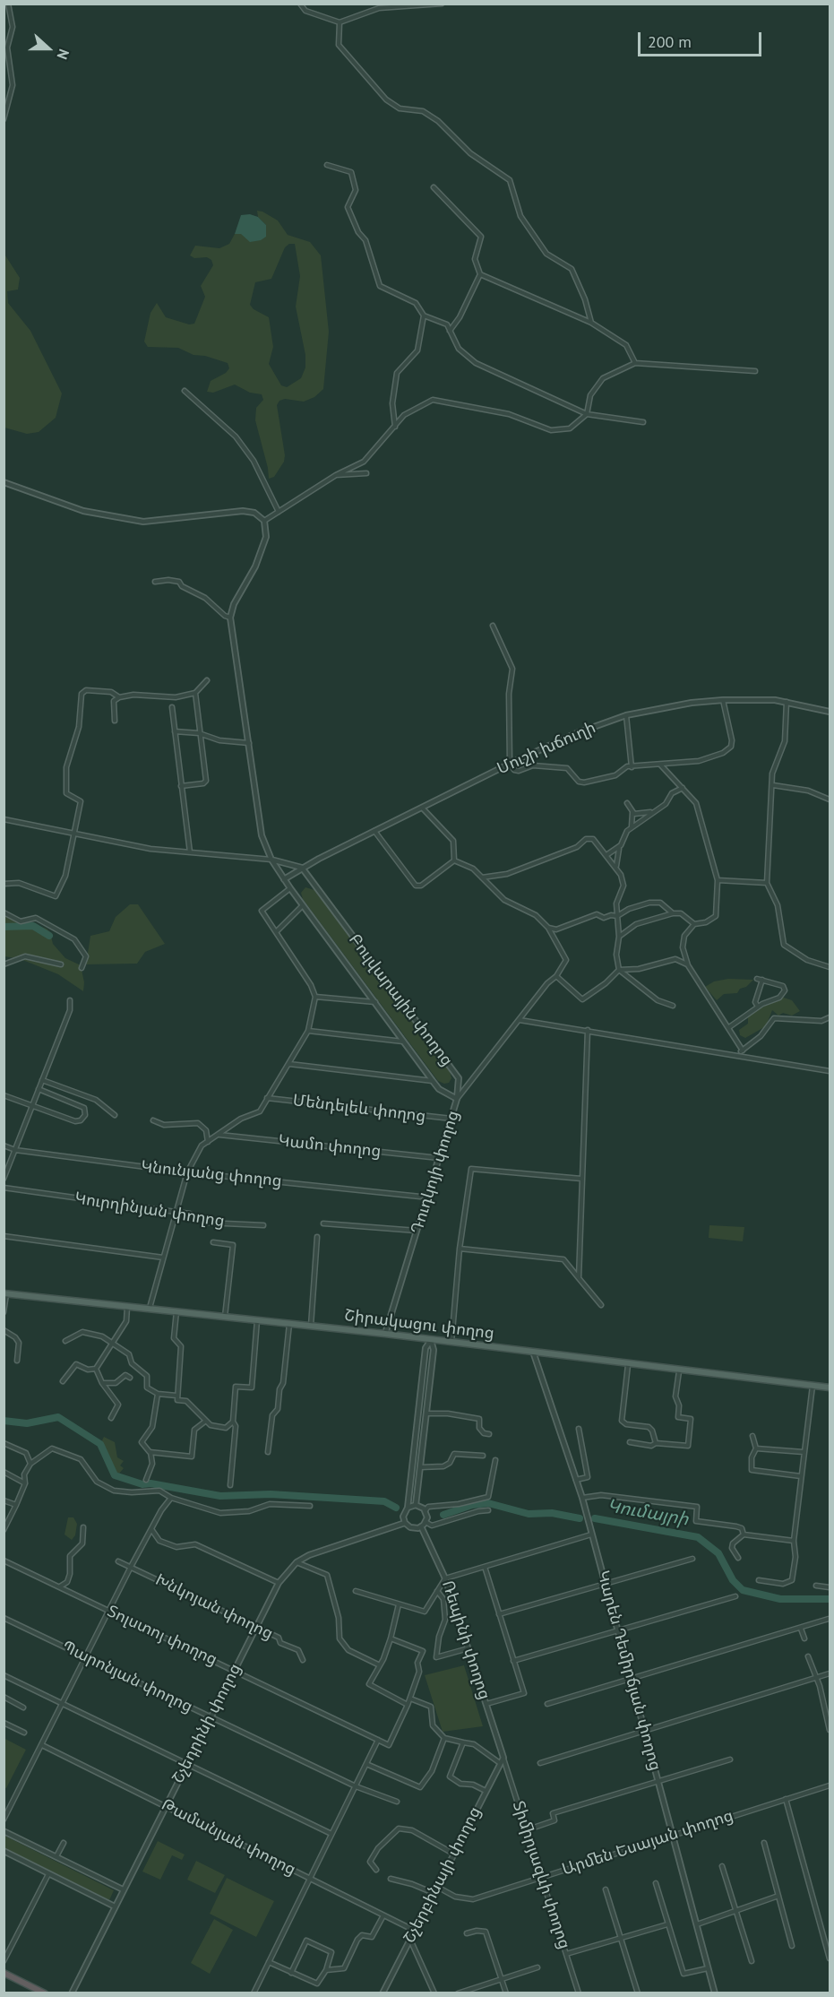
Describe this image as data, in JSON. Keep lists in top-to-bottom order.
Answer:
{
  "streets": {
    "main road": ["Շիրակացու փողոց"],
    "street": [
      "Մուշի խճուղի",
      "Բուլվարային փողոց",
      "Մենդելեև փողոց",
      "Կամո փողոց",
      "Դուդկոյի փողոց",
      "Կնունյանց փողոց",
      "Կուրղինյան փողոց",
      "Խնկոյան փողոց",
      "Տոլստոյ փողոց",
      "Ռեպինի փողոց",
      "Կարեն Դեմիրճյան փողոց",
      "Պարոնյան փողոց",
      "Շչեդրինի փողոց",
      "Թամանյան փողոց",
      "Արմեն Եսայան փողոց",
      "Շչերբինայի փողոց",
      "Տիմիրյազևի փողոց"
    ]
  },
  "crossings": [
    ["Մուշի խճուղի", "Բուլվարային փողոց"],
    ["Բուլվարային փողոց", "Դուդկոյի փողոց"],
    ["Մենդելեև փողոց", "Դուդկոյի փողոց"],
    ["Կամո փողոց", "Դուդկոյի փողոց"],
    ["Դուդկոյի փողոց", "Շիրակացու փողոց"],
    ["Շիրակացու փողոց", "Կարեն Դեմիրճյան փողոց"],
    ["Խնկոյան փողոց", "Շչեդրինի փողոց"],
    ["Տոլստոյ փողոց", "Շչեդրինի փողոց"],
    ["Ռեպինի փողոց", "Շչեդրինի փողոց"],
    ["Ռեպինի փողոց", "Շչերբինայի փողոց"],
    ["Ռեպինի փողոց", "Տիմիրյազևի փողոց"],
    ["Կարեն Դեմիրճյան փողոց", "Արմեն Եսայան փողոց"],
    ["Պարոնյան փողոց", "Շչեդրինի փողոց"],
    ["Շչեդրինի փողոց", "Թամանյան փողոց"],
    ["Թամանյան փողոց", "Շչերբինայի փողոց"],
    ["Արմեն Եսայան փողոց", "Շչերբինայի փողոց"],
    ["Արմեն Եսայան փողոց", "Տիմիրյազևի փողոց"],
    ["Շչերբինայի փողոց", "Տիմիրյազևի փողոց"]
  ],
  "water": ["Կումայրի"],
  "scale_bar": "200 m",
  "north": "right"
}
